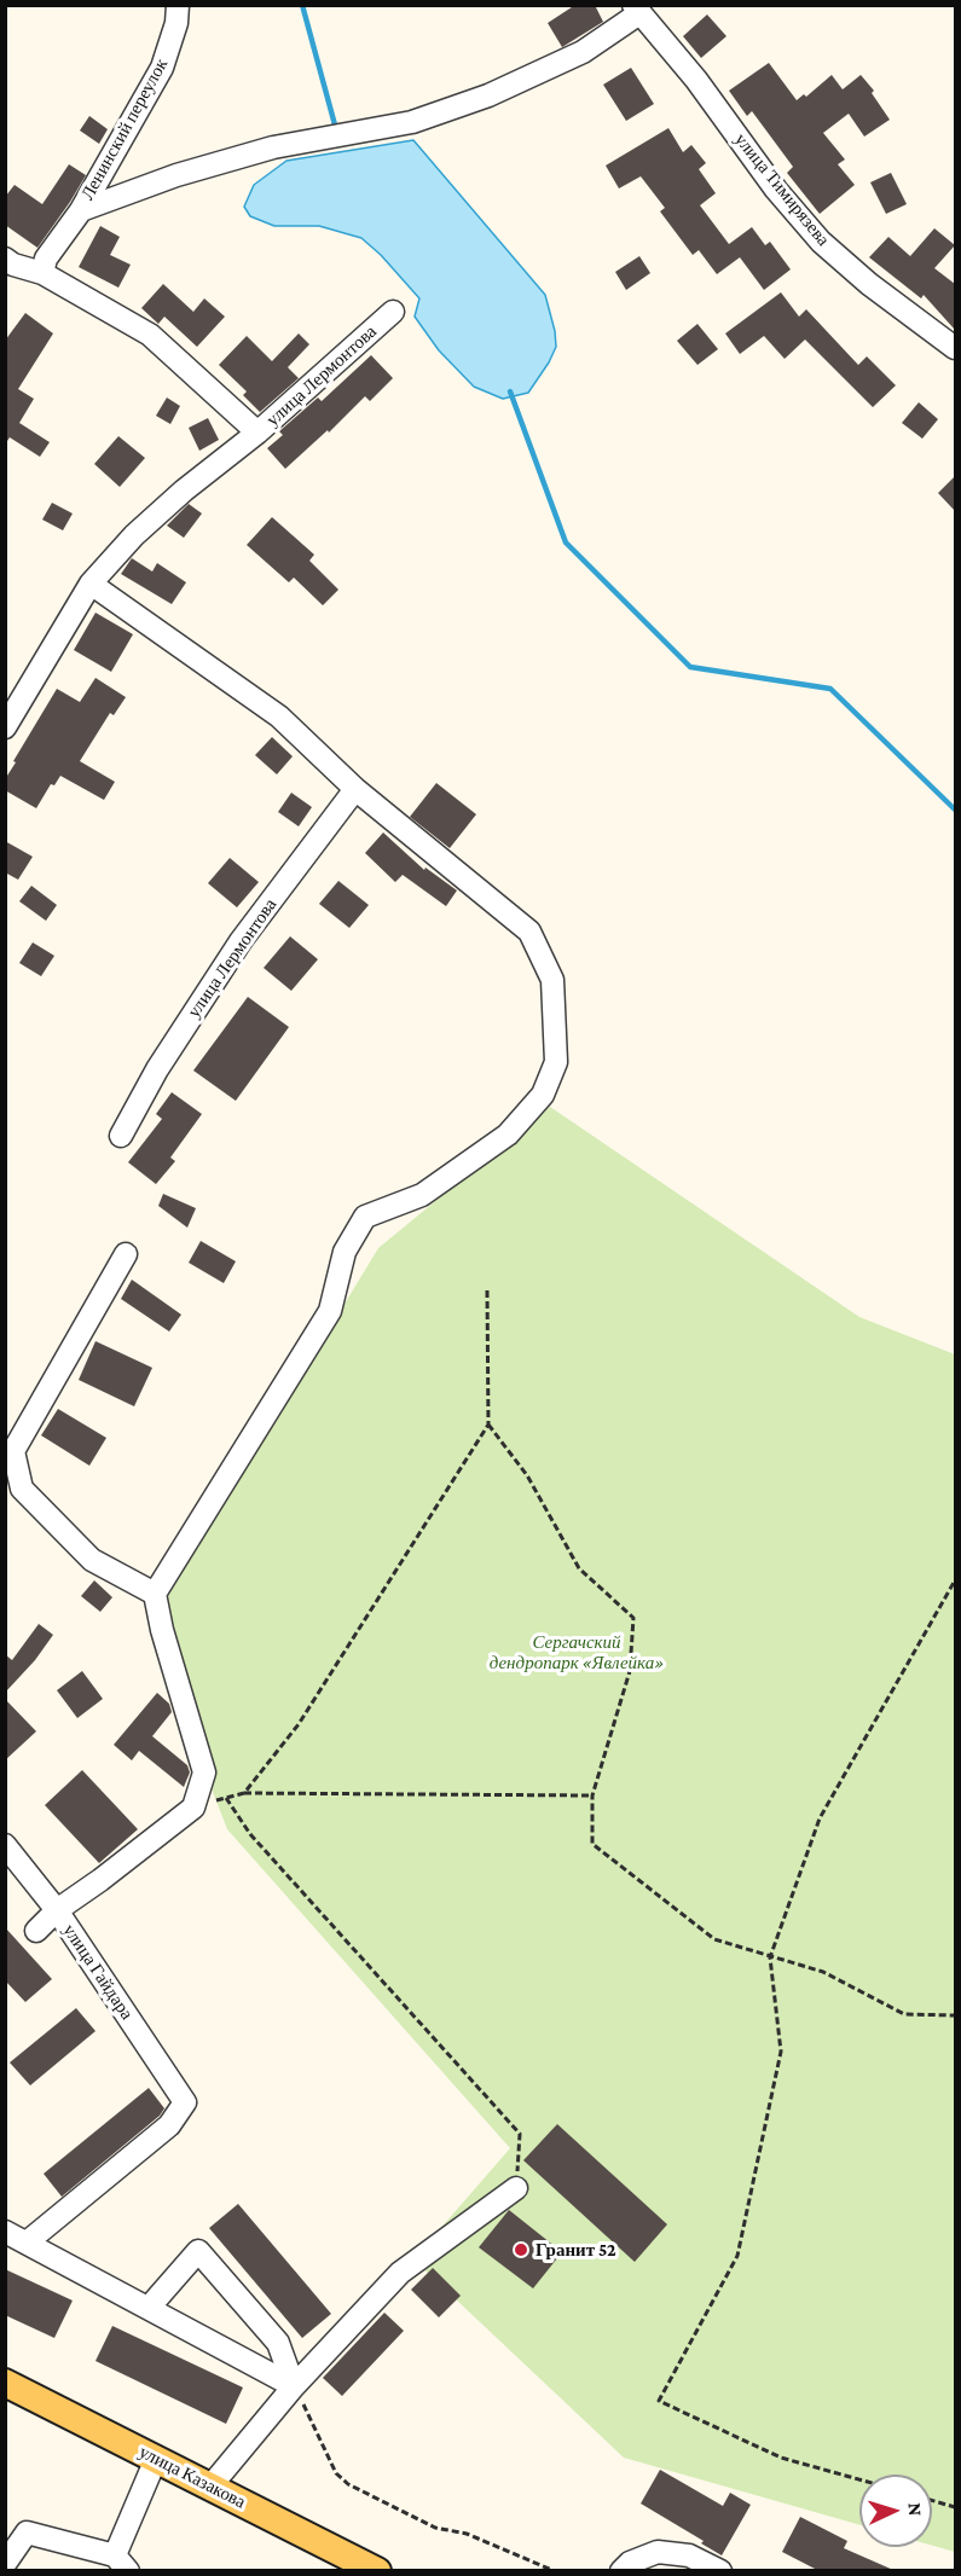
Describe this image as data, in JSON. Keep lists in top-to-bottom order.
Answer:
{
  "streets": {
    "main road": ["улица Казакова"],
    "street": [
      "Ленинский переулок",
      "улица Тимирязева",
      "улица Лермонтова",
      "улица Гайдара"
    ]
  },
  "parks": ["Сергачский дендропарк «Явлейка»"],
  "places": ["Гранит 52"],
  "north": "right"
}
